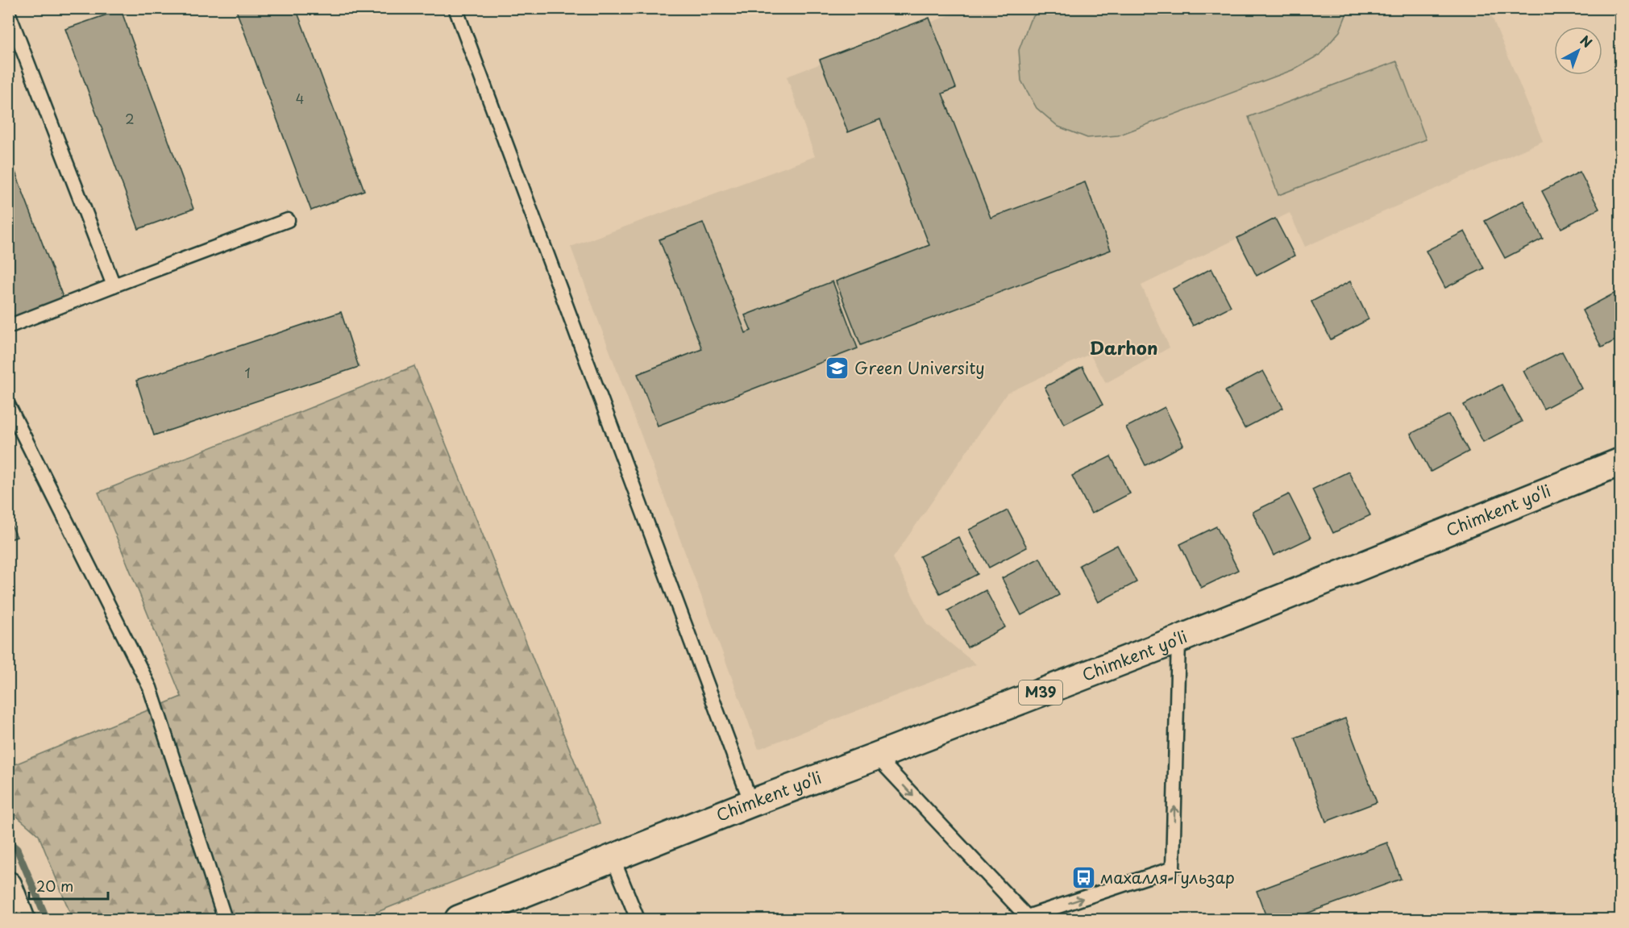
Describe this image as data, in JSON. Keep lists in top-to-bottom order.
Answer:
{
  "streets": {
    "main road": ["Chimkent yo‘li", "M39"]
  },
  "districts": ["Darhon"],
  "places": {
    "school or university": ["Green University"],
    "bus stop": ["махалля Гульзар"]
  },
  "house_numbers": ["4", "2", "1"],
  "scale_bar": "20 m",
  "north": "top right"
}
